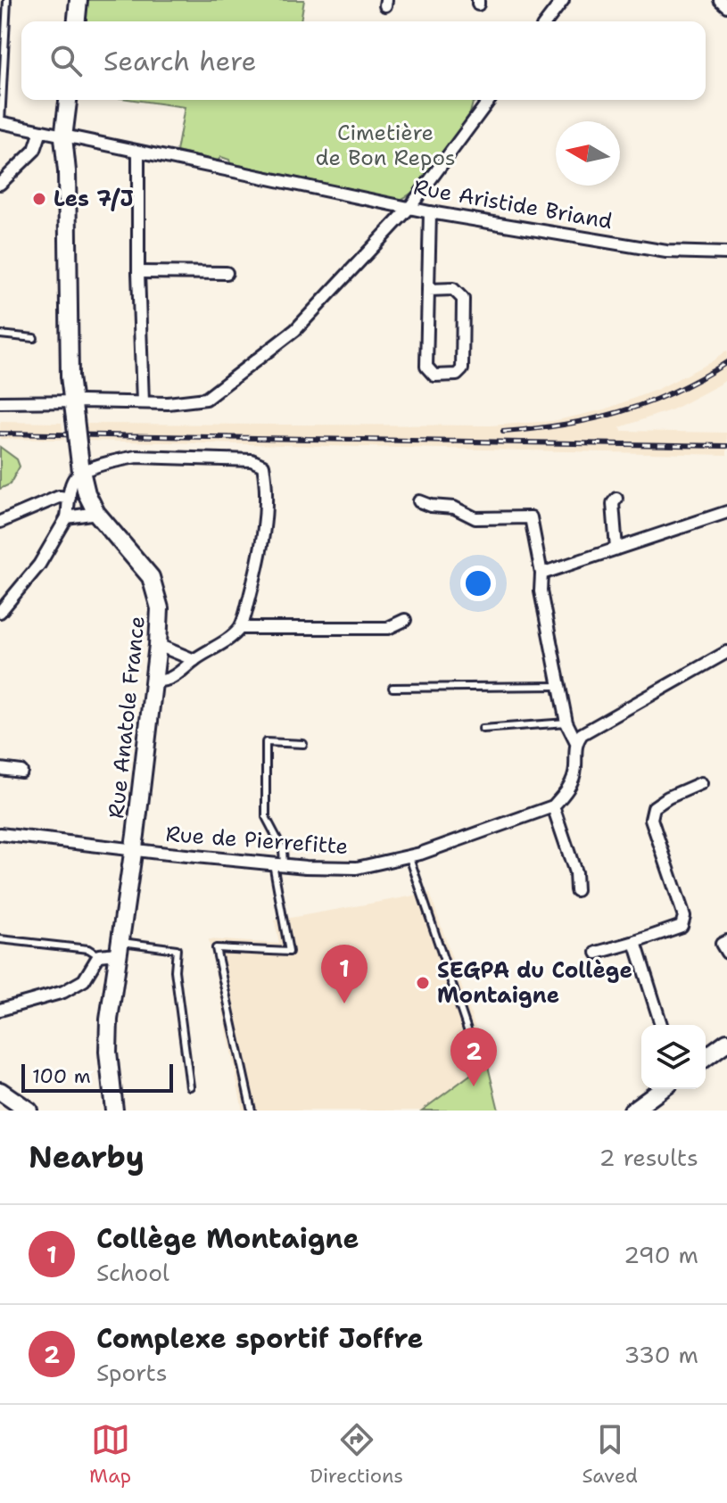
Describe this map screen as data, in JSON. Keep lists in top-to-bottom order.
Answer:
{
  "streets": {
    "street": ["Rue Aristide Briand", "Rue Anatole France", "Rue de Pierrefitte"]
  },
  "crossings": [
    ["Rue Aristide Briand", "Rue Anatole France"],
    ["Rue Anatole France", "Rue de Pierrefitte"]
  ],
  "parks": ["Cimetière de Bon Repos"],
  "places": ["Les 7/J", "SEGPA du Collège Montaigne"],
  "scale_bar": "100 m",
  "north": "left",
  "page": {
    "search": "Search here",
    "pins": ["1", "2"],
    "scale": "100 m",
    "heading": ["Nearby", "2 results"],
    "list": [
      {
        "mark": "1",
        "name": "Collège Montaigne",
        "note": "School",
        "value": "290 m"
      },
      {
        "mark": "2",
        "name": "Complexe sportif Joffre",
        "note": "Sports",
        "value": "330 m"
      }
    ],
    "nav": ["Map", "Directions", "Saved"]
  }
}
